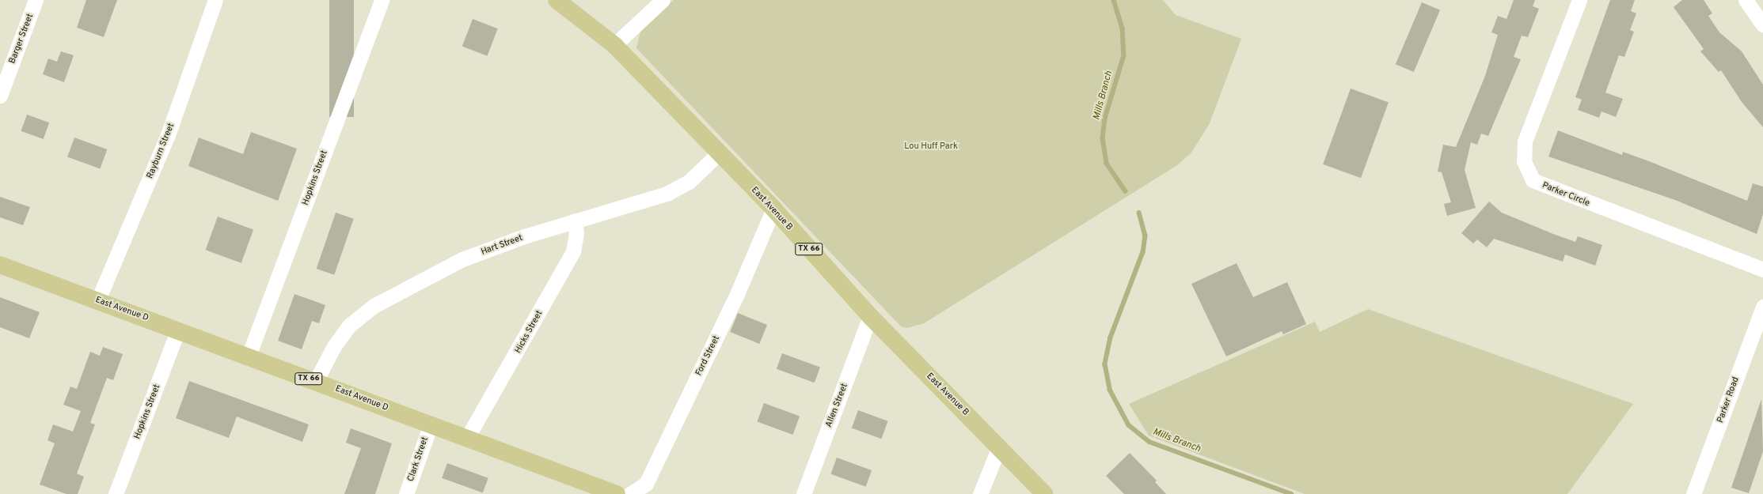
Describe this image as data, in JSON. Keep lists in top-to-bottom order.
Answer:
{
  "streets": {
    "main road": ["East Avenue B", "TX 66", "East Avenue D"],
    "street": [
      "Barger Street",
      "Rayburn Street",
      "Hopkins Street",
      "Parker Circle",
      "Hart Street",
      "Hicks Street",
      "Ford Street",
      "Parker Road",
      "Allen Street",
      "Clark Street"
    ]
  },
  "crossings": [
    ["Rayburn Street", "East Avenue D"],
    ["Hopkins Street", "East Avenue D"],
    ["East Avenue B", "Hart Street"],
    ["East Avenue B", "Ford Street"],
    ["East Avenue B", "Allen Street"],
    ["Hart Street", "East Avenue D"],
    ["Hart Street", "Hicks Street"],
    ["East Avenue D", "Hicks Street"],
    ["East Avenue D", "Clark Street"]
  ],
  "water": ["Mills Branch"],
  "parks": ["Lou Huff Park"]
}
